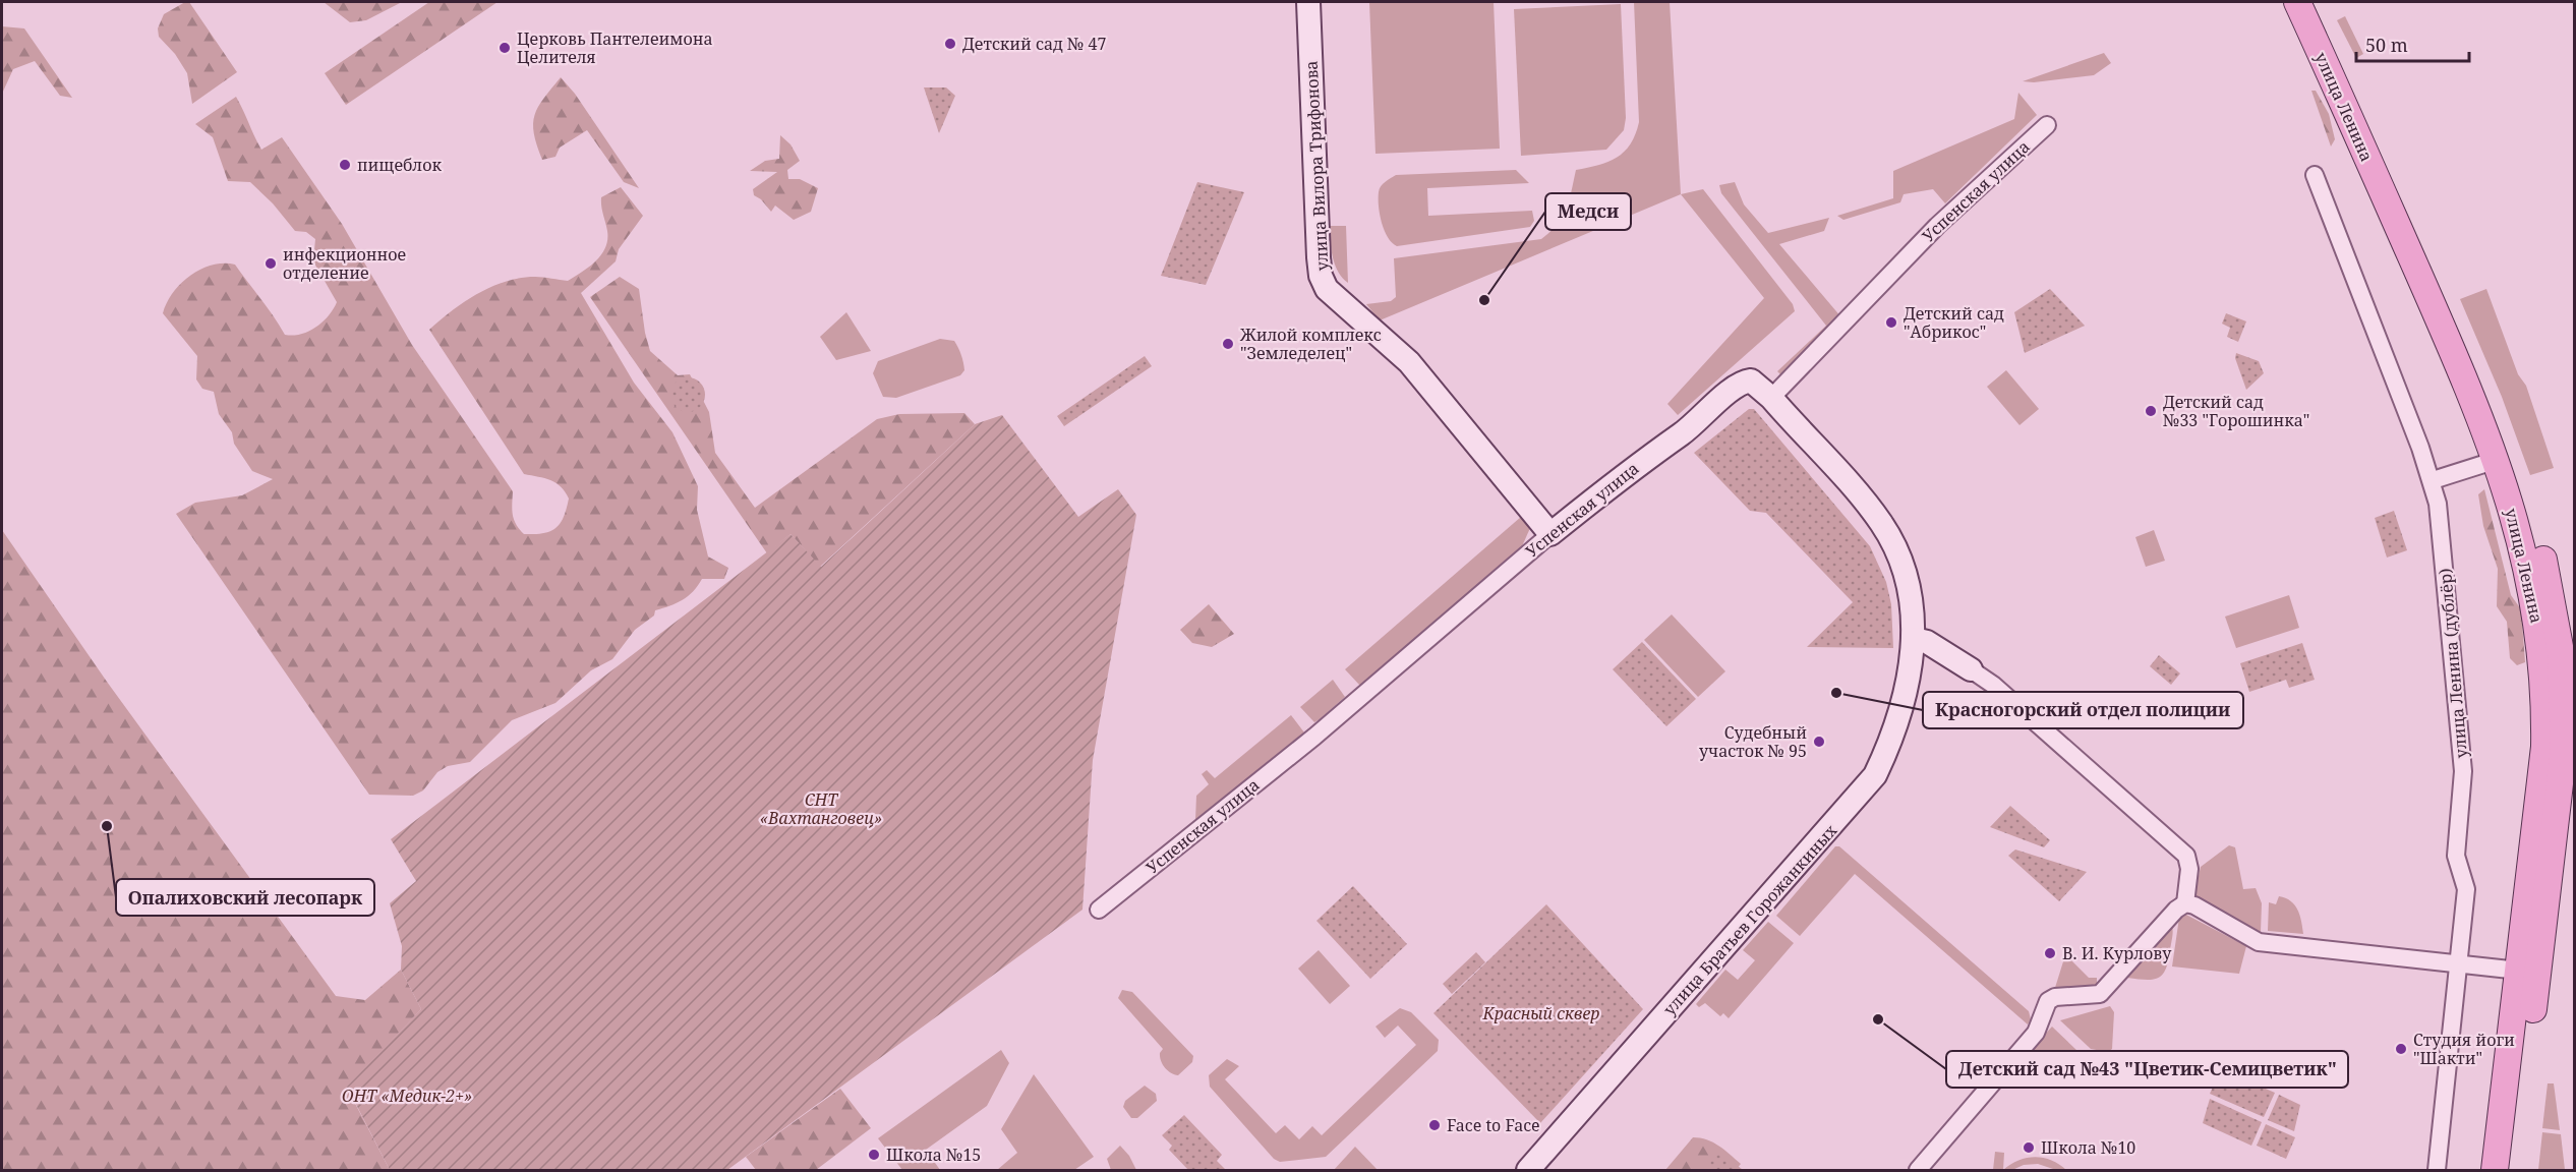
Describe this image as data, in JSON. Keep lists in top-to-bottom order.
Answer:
{
  "streets": {
    "main road": ["улица Ленина"],
    "street": [
      "улица Вилора Трифонова",
      "Успенская улица",
      "улица Ленина (дублёр)",
      "улица Братьев Горожанкиных"
    ]
  },
  "crossings": [
    ["улица Вилора Трифонова", "Успенская улица"],
    ["Успенская улица", "улица Братьев Горожанкиных"]
  ],
  "parks": ["СНТ «Вахтанговец»", "Красный сквер", "ОНТ «Медик-2+»"],
  "places": [
    "Детский сад № 47",
    "Церковь Пантелеимона Целителя",
    "пищеблок",
    "инфекционное отделение",
    "Медси",
    "Детский сад \"Абрикос\"",
    "Жилой комплекс \"Земледелец\"",
    "Детский сад №33 \"Горошинка\"",
    "Красногорский отдел полиции",
    "Судебный участок № 95",
    "Опалиховский лесопарк",
    "В. И. Курлову",
    "Детский сад №43 \"Цветик-Семицветик\"",
    "Студия йоги \"Шакти\"",
    "Face to Face",
    "Школа №10",
    "Школа №15"
  ],
  "scale_bar": "50 m"
}
